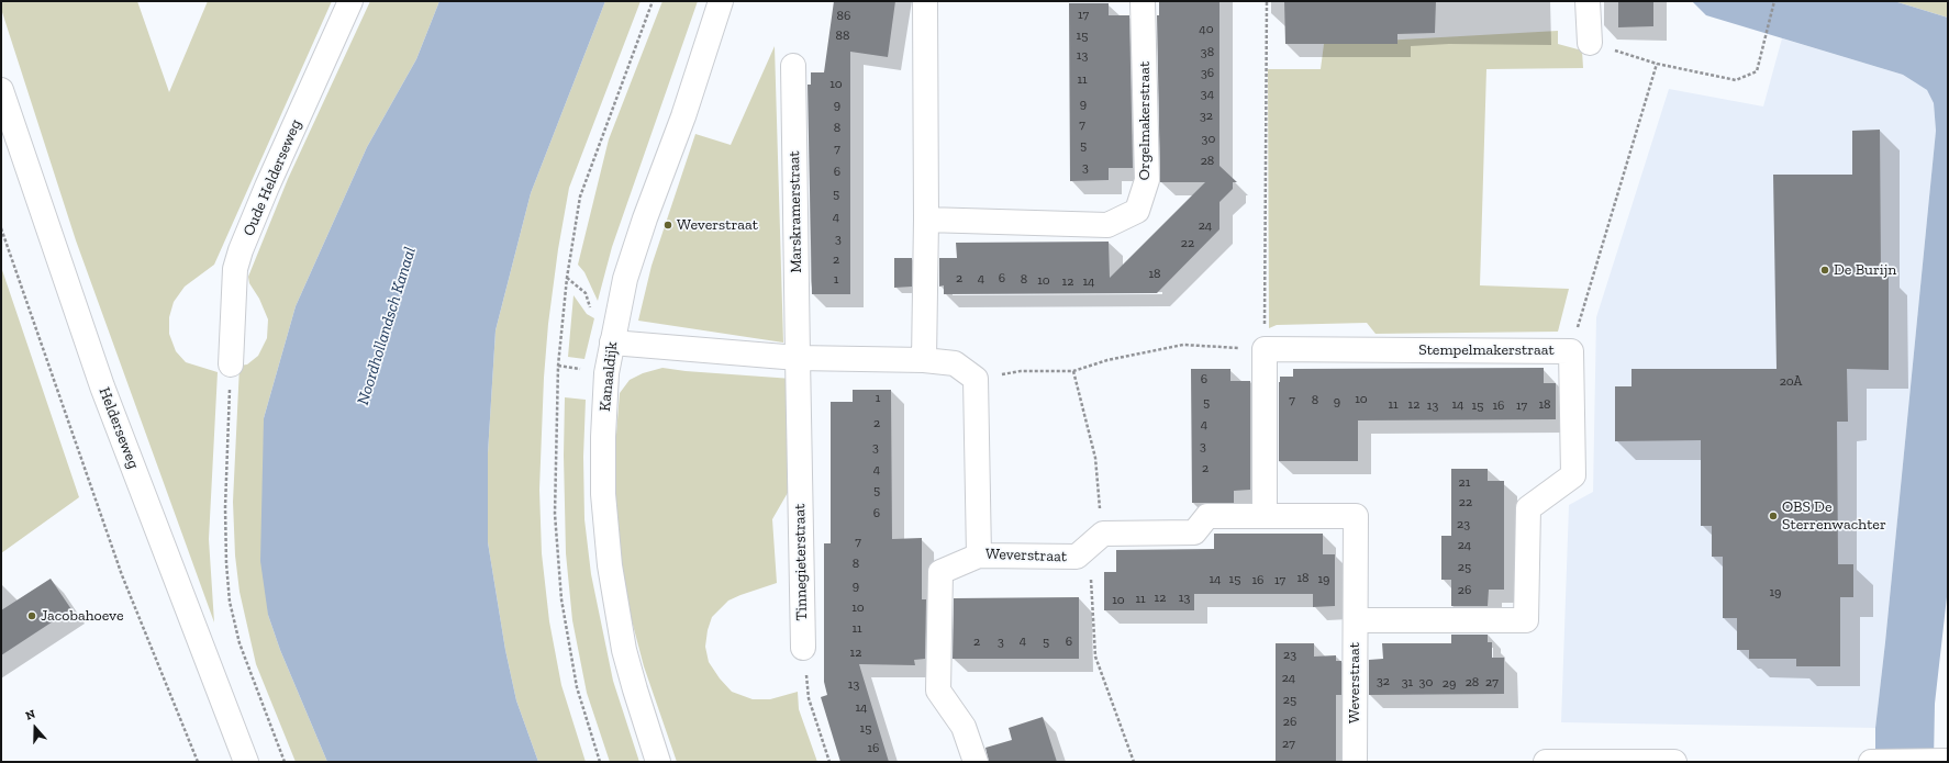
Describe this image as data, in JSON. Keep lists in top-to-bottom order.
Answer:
{
  "streets": {
    "street": [
      "Orgelmakerstraat",
      "Oude Helderseweg",
      "Marskramerstraat",
      "Stempelmakerstraat",
      "Kanaaldijk",
      "Helderseweg",
      "Weverstraat",
      "Tinnegieterstraat"
    ]
  },
  "crossings": [
    ["Marskramerstraat", "Tinnegieterstraat"],
    ["Stempelmakerstraat", "Weverstraat"]
  ],
  "water": ["Noordhollandsch Kanaal"],
  "places": [
    "Weverstraat",
    "De Burijn",
    "OBS De Sterrenwachter",
    "Jacobahoeve"
  ],
  "house_numbers": [
    "17",
    "86",
    "40",
    "88",
    "15",
    "38",
    "13",
    "36",
    "11",
    "10",
    "34",
    "9",
    "9",
    "32",
    "7",
    "8",
    "30",
    "5",
    "7",
    "28",
    "3",
    "6",
    "5",
    "4",
    "24",
    "3",
    "22",
    "2",
    "18",
    "2",
    "4",
    "6",
    "1",
    "8",
    "10",
    "12",
    "14",
    "6",
    "20A",
    "1",
    "10",
    "7",
    "8",
    "9",
    "5",
    "11",
    "12",
    "14",
    "18",
    "13",
    "15",
    "16",
    "17",
    "2",
    "4",
    "3",
    "3",
    "2",
    "4",
    "21",
    "5",
    "22",
    "6",
    "23",
    "7",
    "24",
    "8",
    "25",
    "18",
    "14",
    "15",
    "19",
    "16",
    "17",
    "9",
    "26",
    "19",
    "12",
    "13",
    "11",
    "10",
    "10",
    "11",
    "4",
    "2",
    "3",
    "5",
    "6",
    "12",
    "23",
    "24",
    "32",
    "31",
    "30",
    "28",
    "27",
    "29",
    "13",
    "25",
    "14",
    "26",
    "15",
    "27",
    "16"
  ],
  "north": "top"
}
